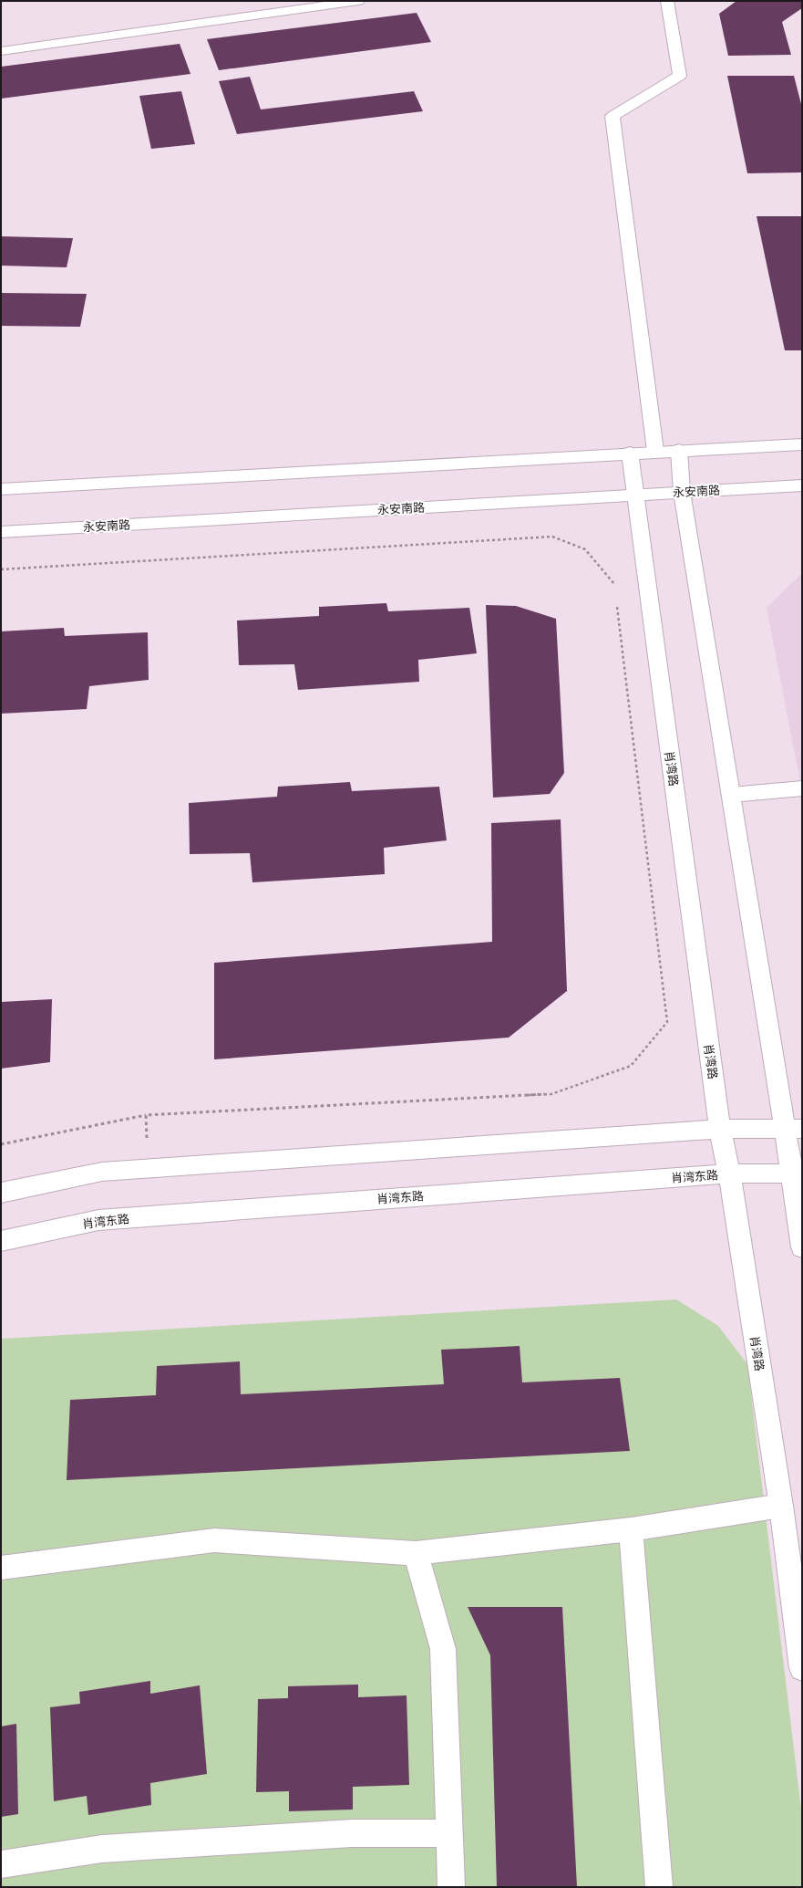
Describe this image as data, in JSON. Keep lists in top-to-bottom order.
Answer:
{
  "streets": {
    "street": ["永安南路", "肖湾路", "肖湾东路"]
  },
  "crossings": [
    ["永安南路", "肖湾路"],
    ["肖湾路", "肖湾东路"]
  ]
}
